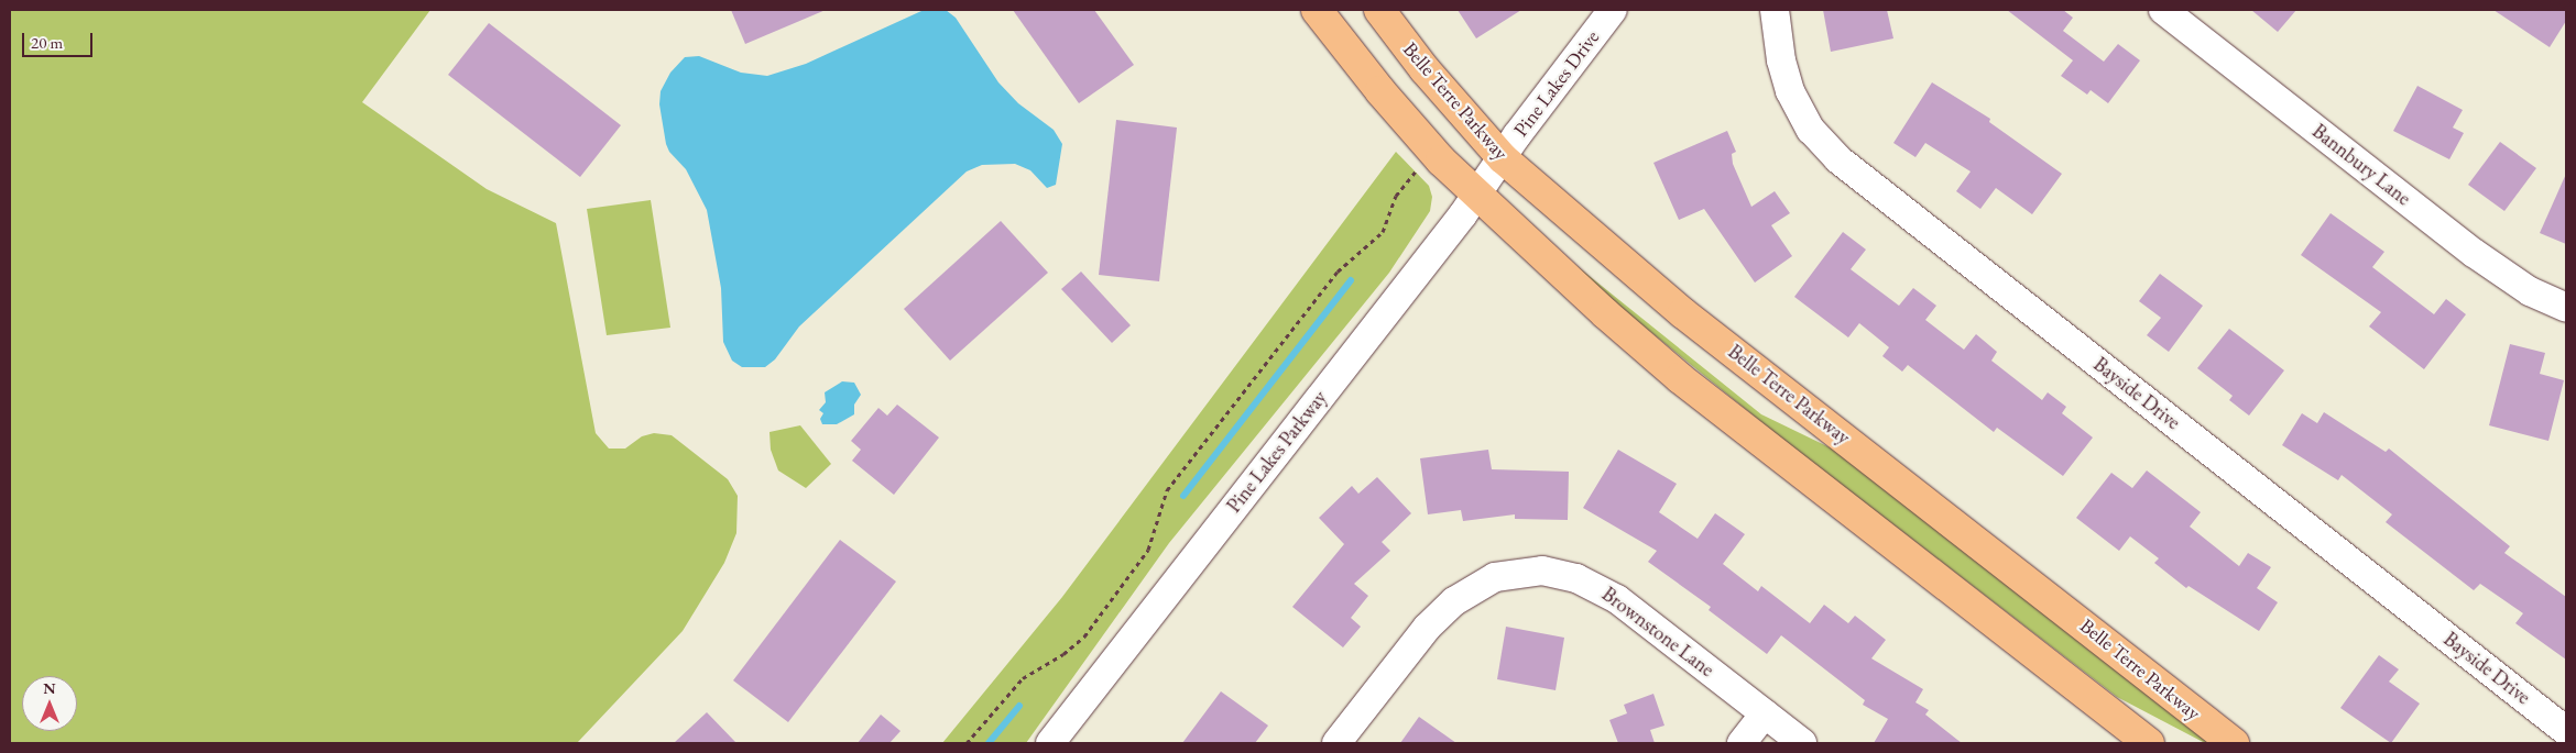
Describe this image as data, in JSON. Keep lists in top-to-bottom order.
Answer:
{
  "streets": {
    "main road": ["Belle Terre Parkway"],
    "street": [
      "Pine Lakes Drive",
      "Bannbury Lane",
      "Bayside Drive",
      "Pine Lakes Parkway",
      "Brownstone Lane"
    ]
  },
  "crossings": [
    ["Pine Lakes Drive", "Belle Terre Parkway"],
    ["Pine Lakes Drive", "Pine Lakes Parkway"],
    ["Belle Terre Parkway", "Pine Lakes Parkway"]
  ],
  "scale_bar": "20 m",
  "north": "top"
}
